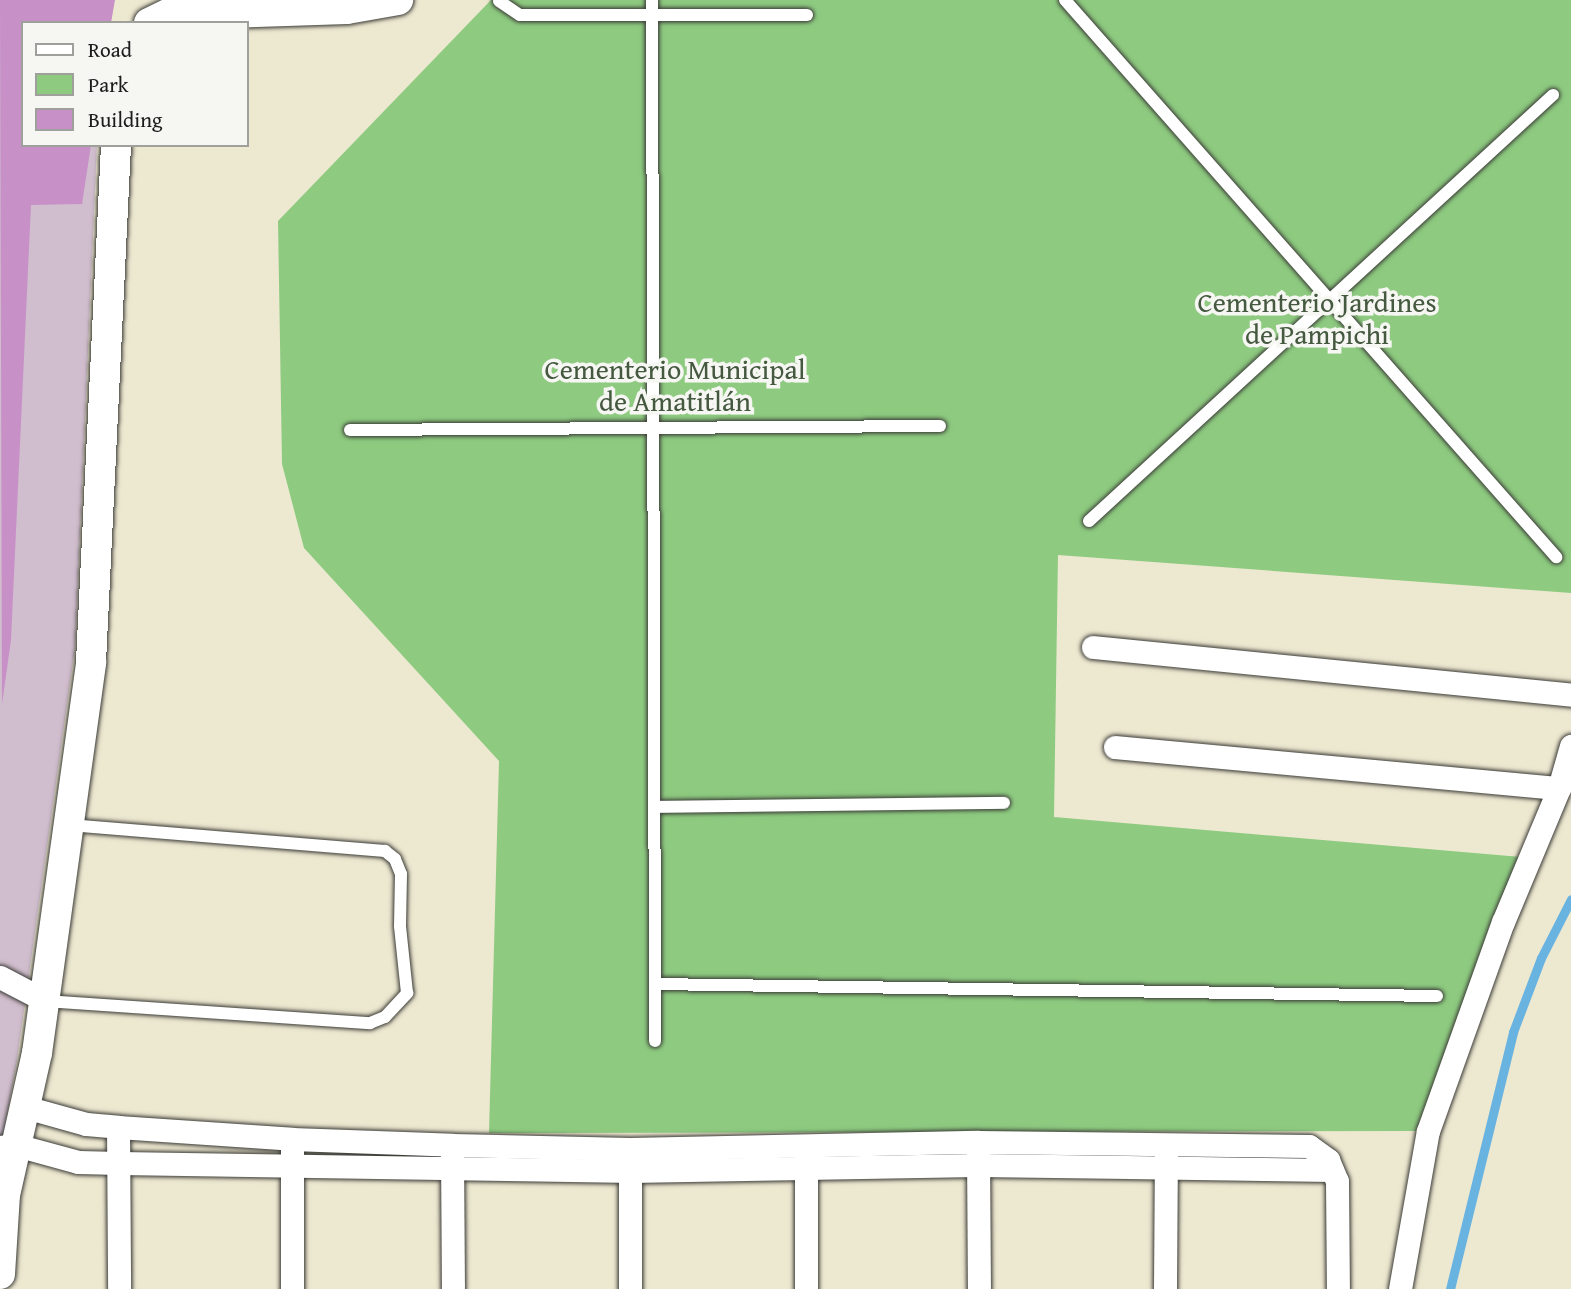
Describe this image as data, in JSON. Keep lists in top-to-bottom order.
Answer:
{
  "parks": ["Cementerio Jardines de Pampichi", "Cementerio Municipal de Amatitlán"],
  "legend": ["Road", "Park", "Building"]
}
